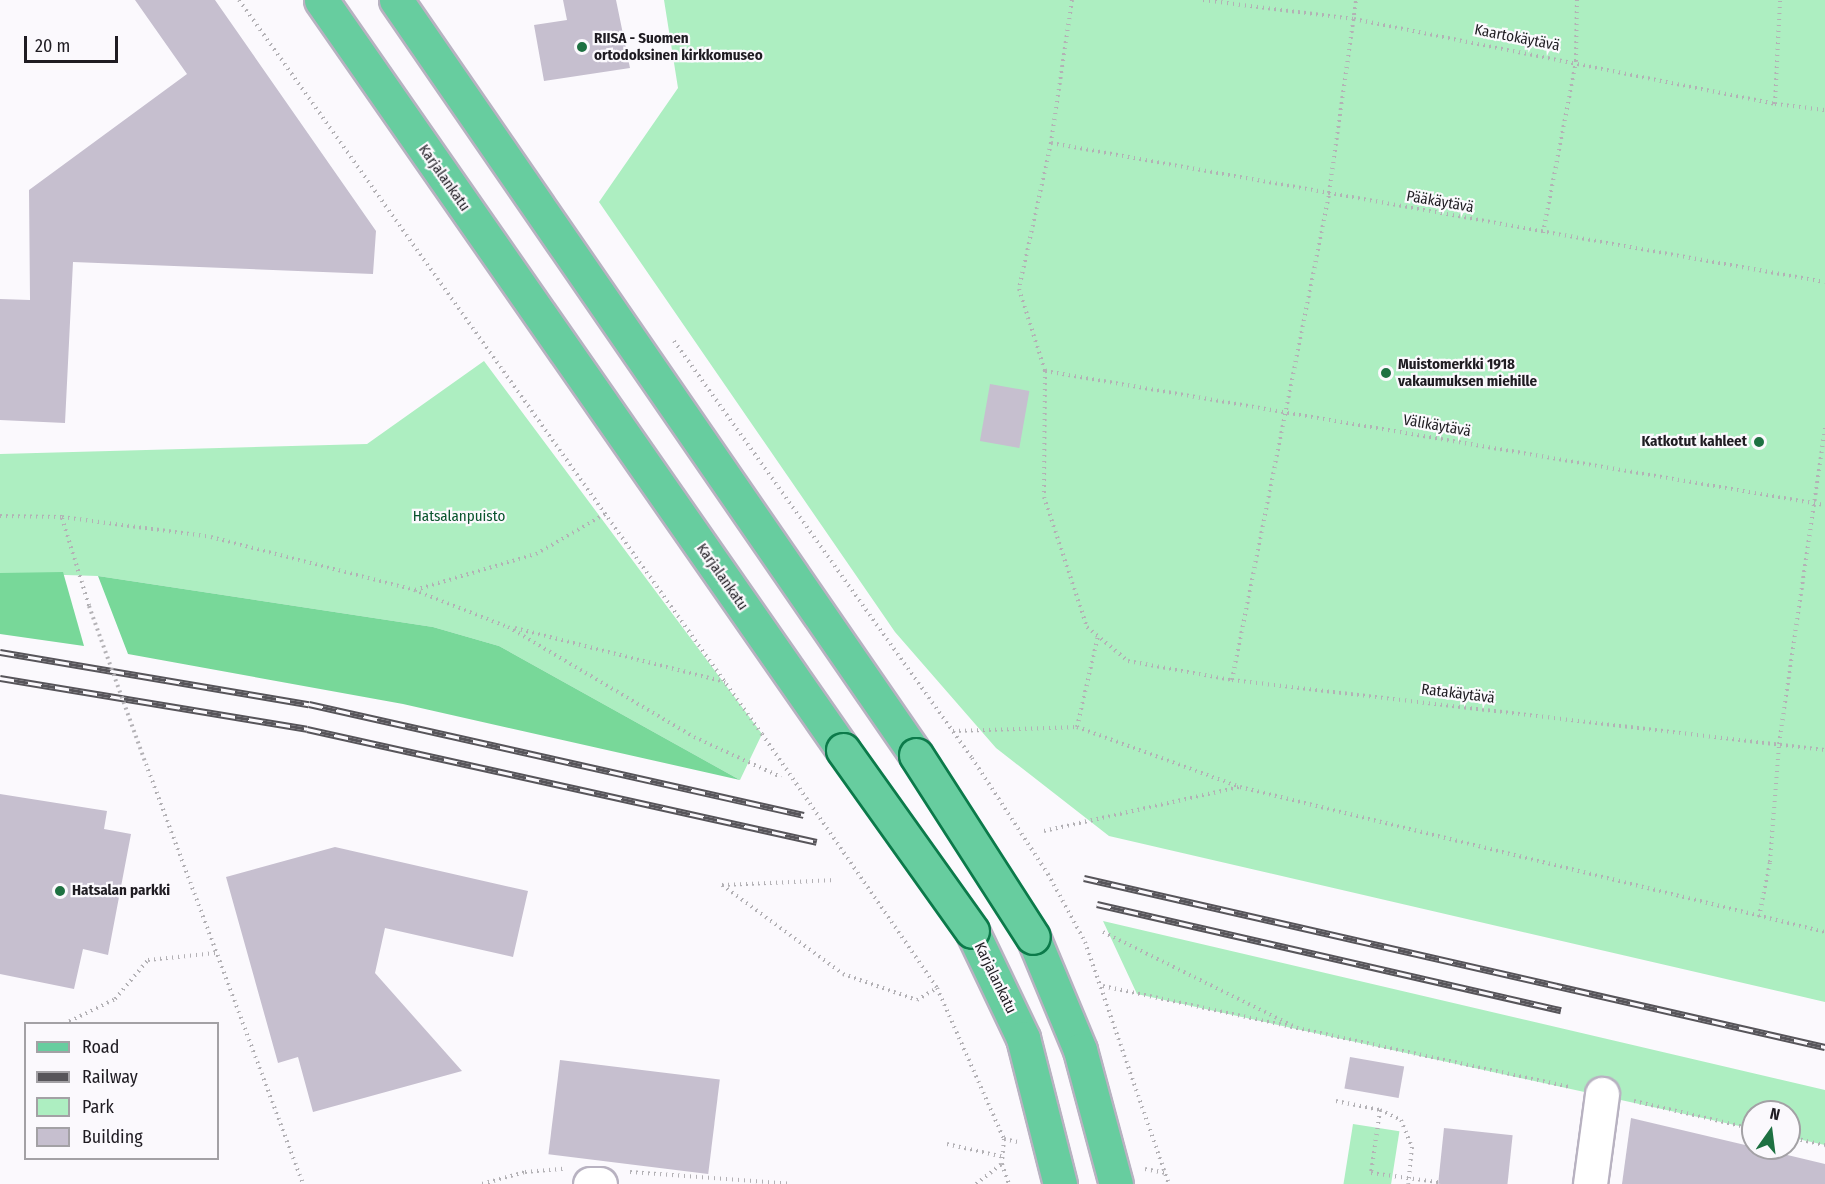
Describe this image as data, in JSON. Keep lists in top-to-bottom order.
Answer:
{
  "streets": {
    "main road": ["Karjalankatu"],
    "path": [
      "Kaartokäytävä",
      "Pääkäytävä",
      "Välikäytävä",
      "Ratakäytävä"
    ]
  },
  "crossings": [
    ["Pääkäytävä", "Ratakäytävä"],
    ["Välikäytävä", "Ratakäytävä"]
  ],
  "parks": ["Hatsalanpuisto"],
  "places": [
    "RIISA - Suomen ortodoksinen kirkkomuseo",
    "Muistomerkki 1918 vakaumuksen miehille",
    "Katkotut kahleet",
    "Hatsalan parkki"
  ],
  "legend": [
    "Road",
    "Railway",
    "Park",
    "Building"
  ],
  "scale_bar": "20 m",
  "north": "top"
}
